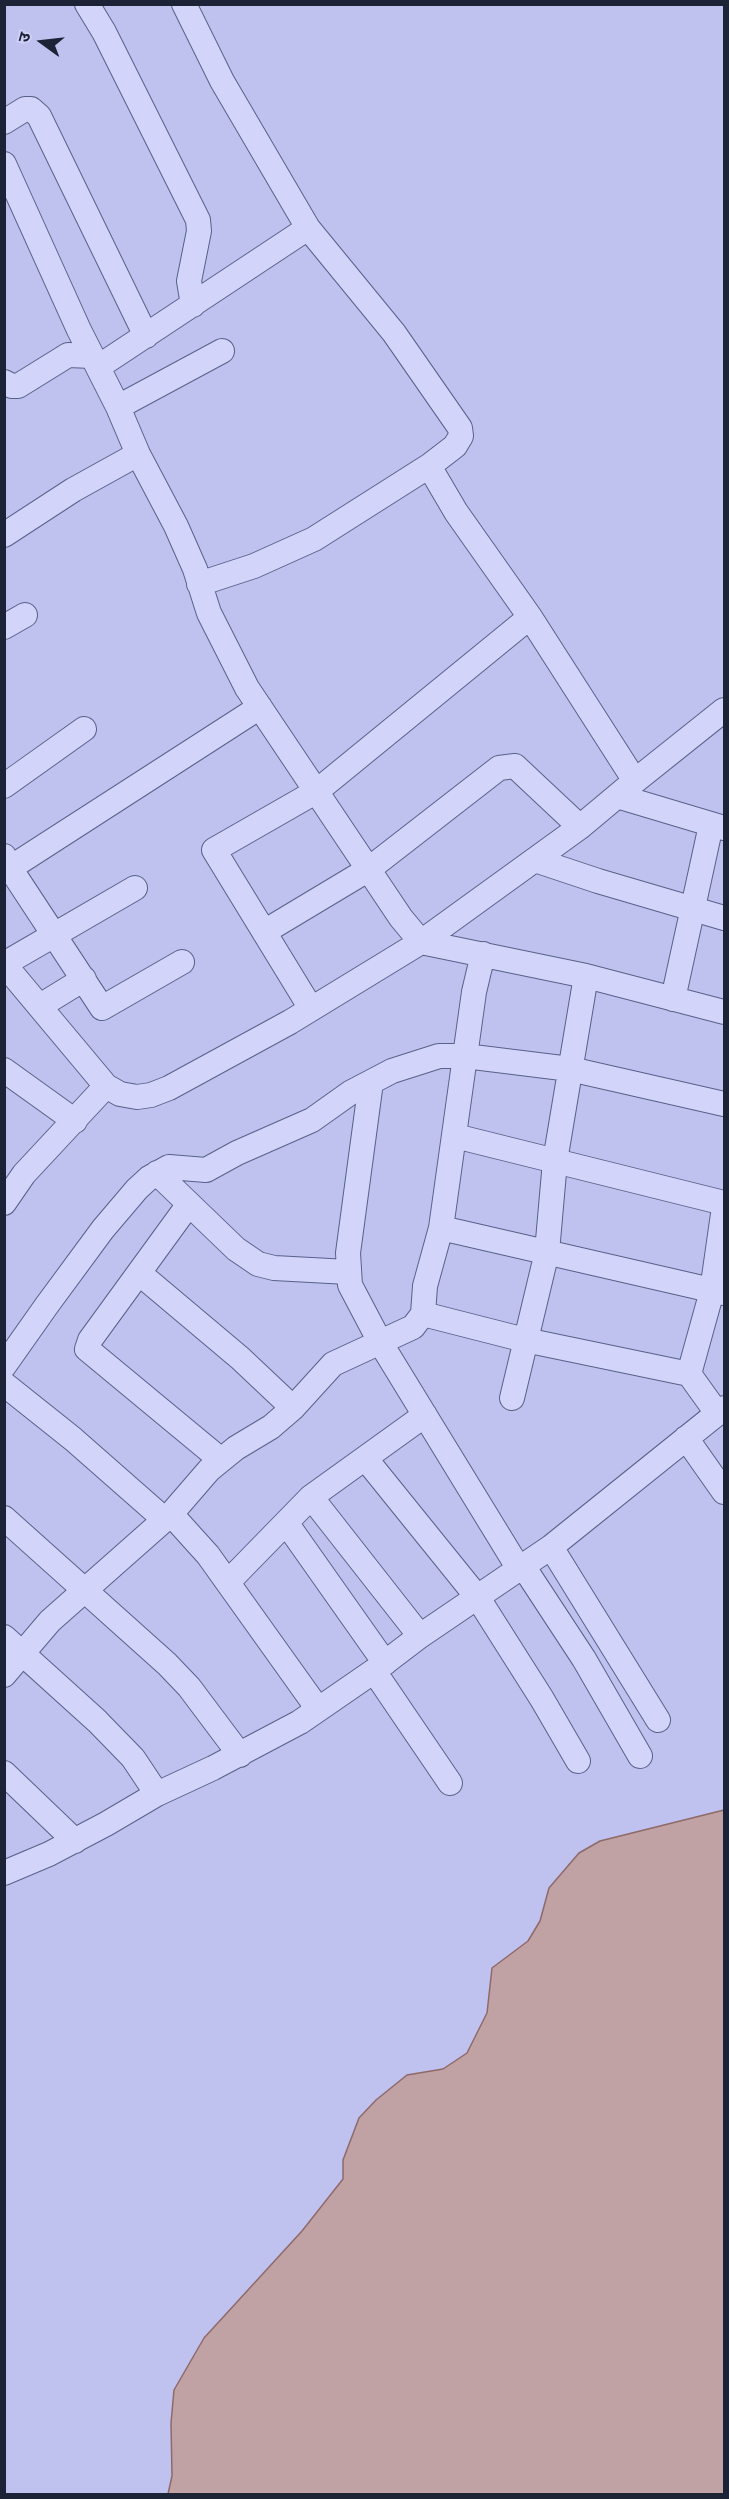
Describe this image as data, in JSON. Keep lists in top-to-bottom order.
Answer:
{
  "north": "left"
}
